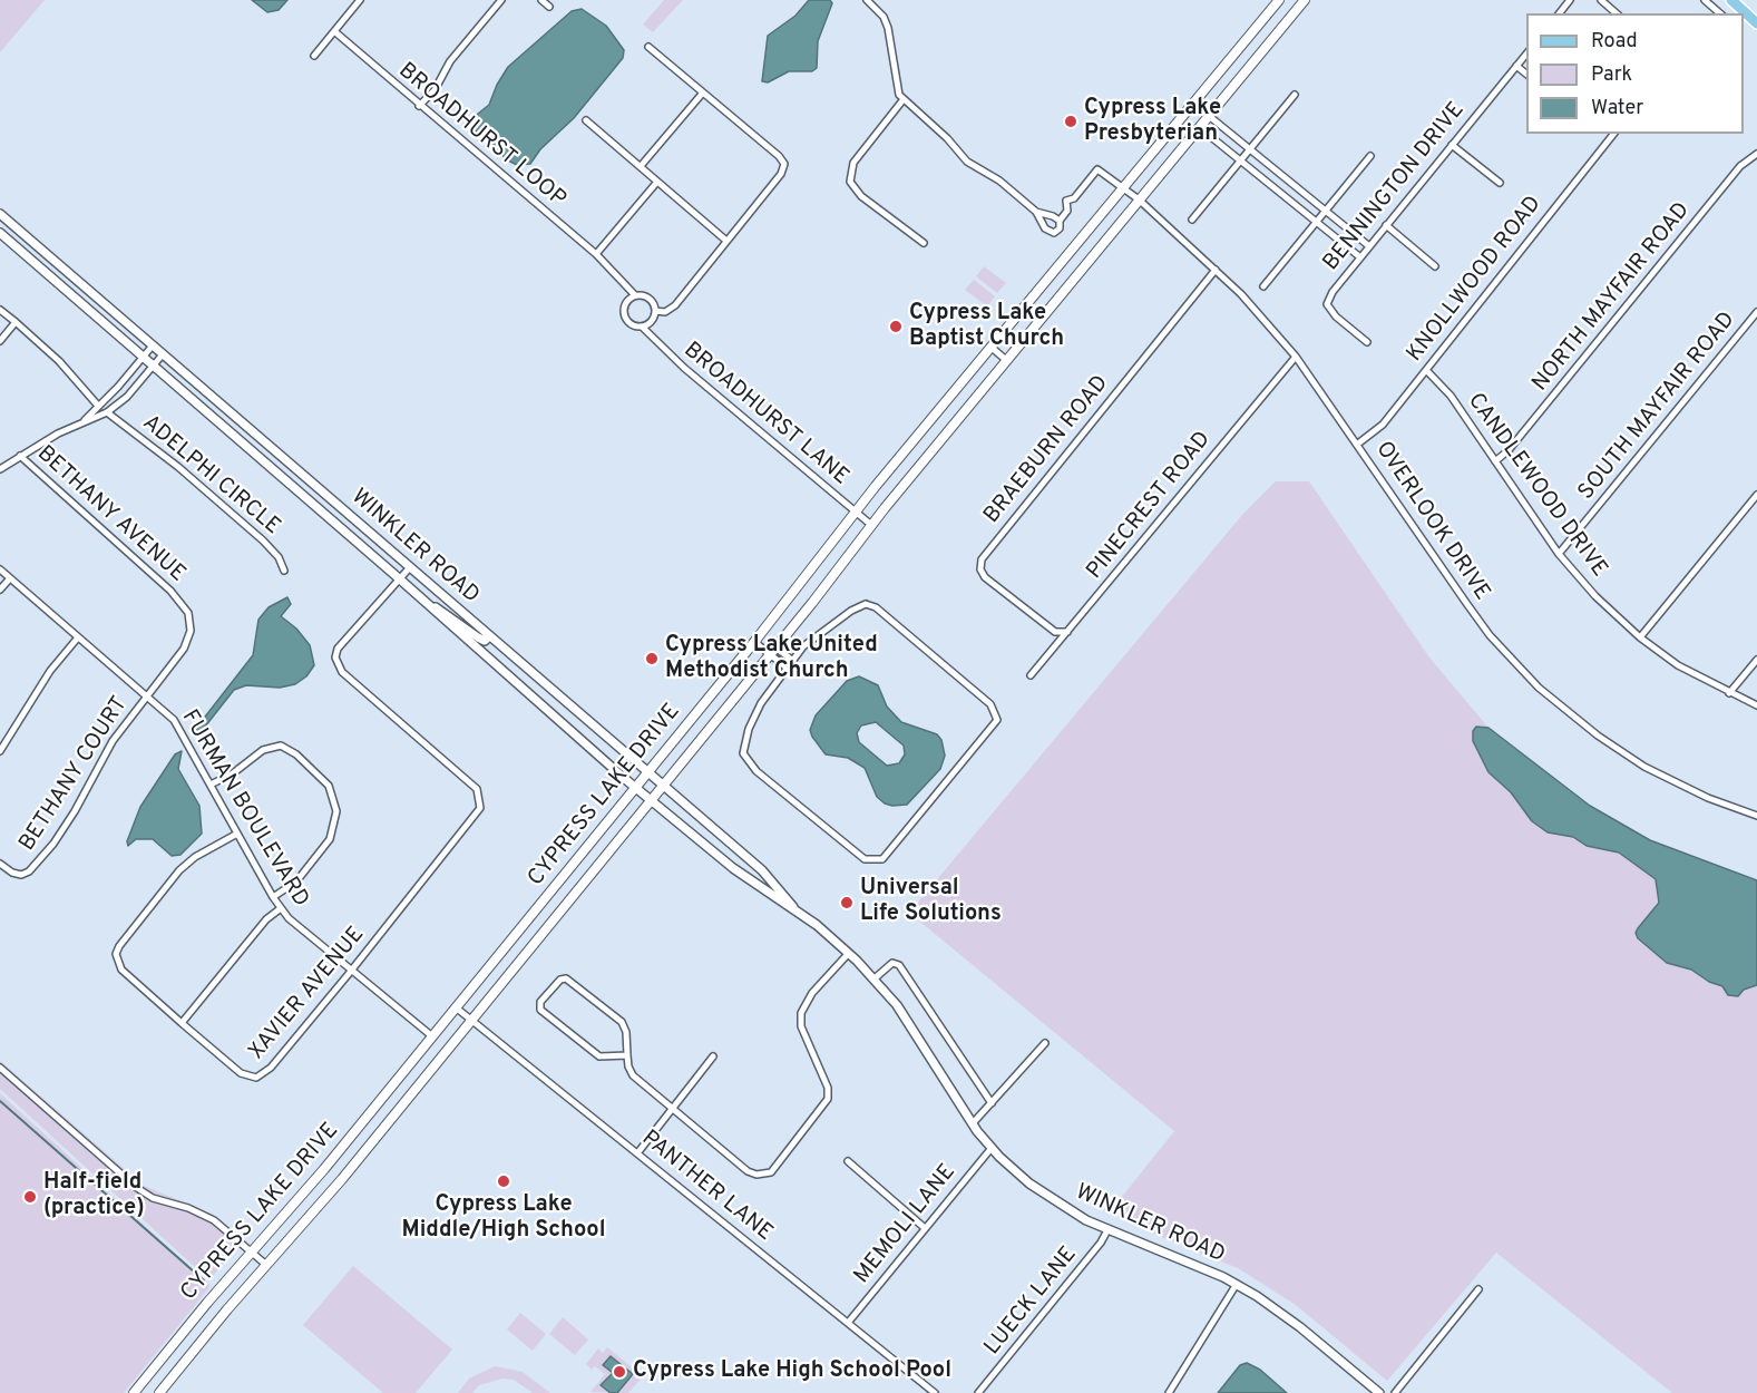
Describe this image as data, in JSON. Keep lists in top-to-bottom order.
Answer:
{
  "streets": {
    "main road": ["CYPRESS LAKE DRIVE"],
    "street": [
      "BROADHURST LOOP",
      "BENNINGTON DRIVE",
      "KNOLLWOOD ROAD",
      "NORTH MAYFAIR ROAD",
      "SOUTH MAYFAIR ROAD",
      "BROADHURST LANE",
      "BRAEBURN ROAD",
      "ADELPHI CIRCLE",
      "CANDLEWOOD DRIVE",
      "PINECREST ROAD",
      "BETHANY AVENUE",
      "OVERLOOK DRIVE",
      "WINKLER ROAD",
      "BETHANY COURT",
      "FURMAN BOULEVARD",
      "XAVIER AVENUE",
      "PANTHER LANE",
      "MEMOLI LANE",
      "LUECK LANE"
    ]
  },
  "crossings": [
    ["BROADHURST LOOP", "BROADHURST LANE"],
    ["KNOLLWOOD ROAD", "CANDLEWOOD DRIVE"],
    ["KNOLLWOOD ROAD", "OVERLOOK DRIVE"],
    ["NORTH MAYFAIR ROAD", "CANDLEWOOD DRIVE"],
    ["SOUTH MAYFAIR ROAD", "CANDLEWOOD DRIVE"],
    ["BROADHURST LANE", "CYPRESS LAKE DRIVE"],
    ["BRAEBURN ROAD", "PINECREST ROAD"],
    ["BRAEBURN ROAD", "OVERLOOK DRIVE"],
    ["PINECREST ROAD", "OVERLOOK DRIVE"],
    ["BETHANY AVENUE", "BETHANY COURT"],
    ["OVERLOOK DRIVE", "CYPRESS LAKE DRIVE"],
    ["WINKLER ROAD", "CYPRESS LAKE DRIVE"],
    ["WINKLER ROAD", "XAVIER AVENUE"],
    ["WINKLER ROAD", "MEMOLI LANE"],
    ["WINKLER ROAD", "LUECK LANE"],
    ["BETHANY COURT", "FURMAN BOULEVARD"],
    ["CYPRESS LAKE DRIVE", "FURMAN BOULEVARD"],
    ["CYPRESS LAKE DRIVE", "PANTHER LANE"],
    ["FURMAN BOULEVARD", "XAVIER AVENUE"],
    ["PANTHER LANE", "MEMOLI LANE"]
  ],
  "places": [
    "Cypress Lake Presbyterian",
    "Cypress Lake Baptist Church",
    "Cypress Lake United Methodist Church",
    "Universal Life Solutions",
    "Cypress Lake Middle/High School",
    "Half-field (practice)",
    "Cypress Lake High School Pool"
  ],
  "legend": ["Road", "Park", "Water"]
}
